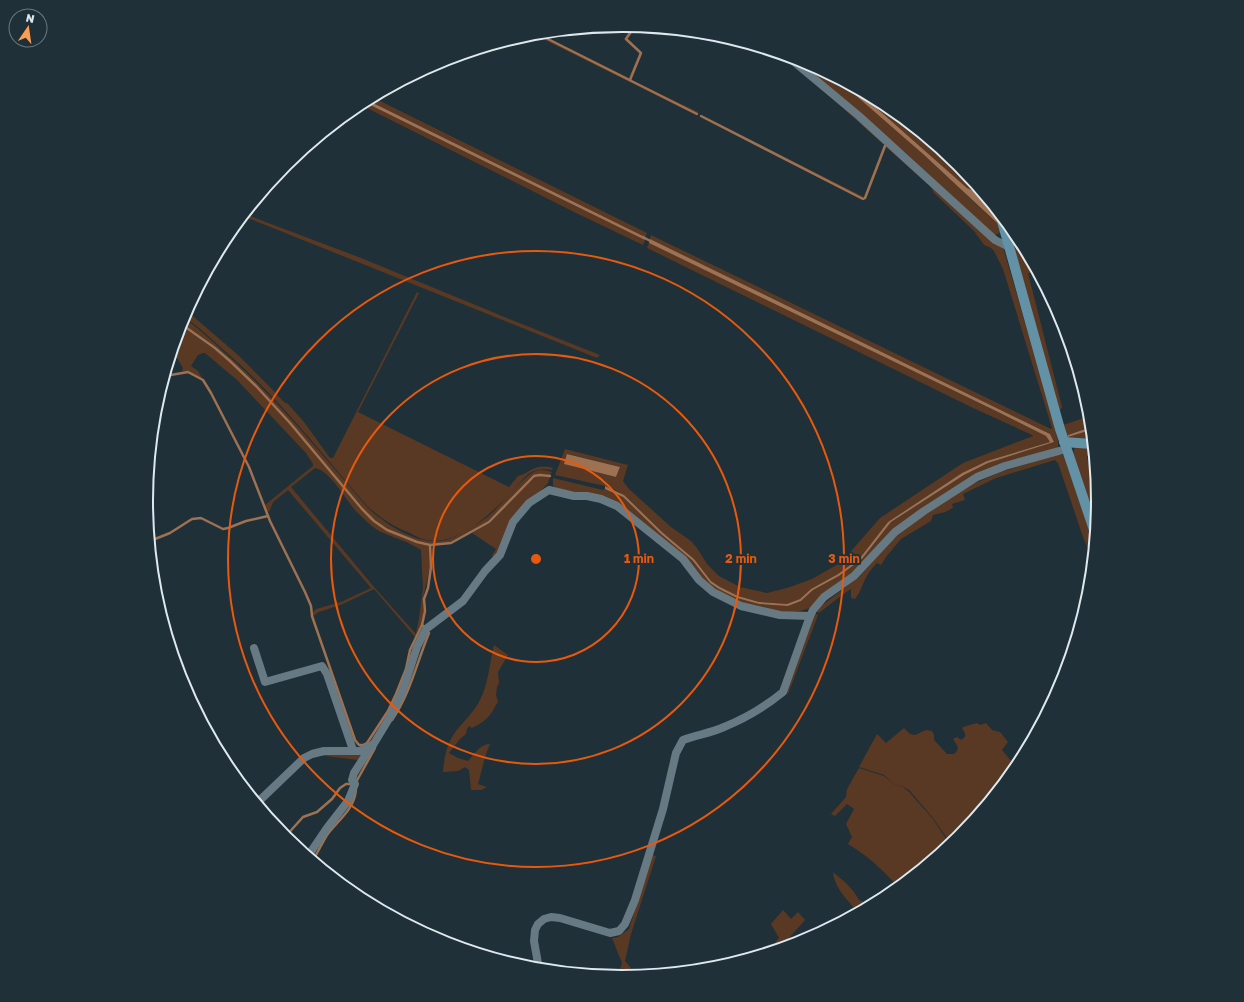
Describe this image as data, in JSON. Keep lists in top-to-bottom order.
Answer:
{
  "north": "top",
  "rings": ["1 min", "2 min", "3 min"]
}
